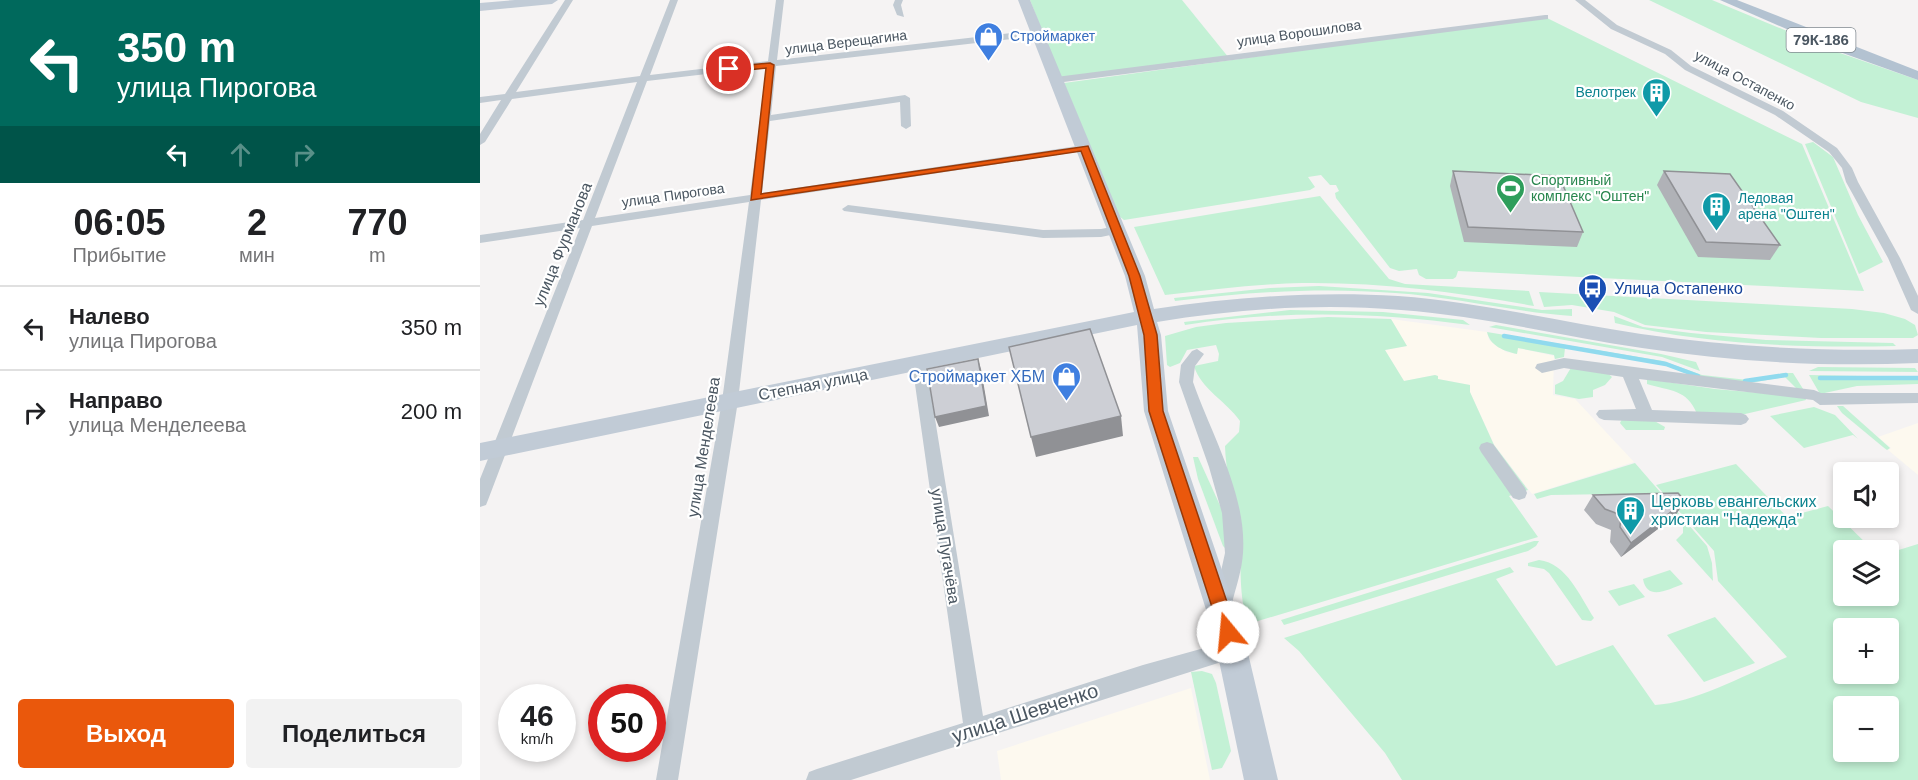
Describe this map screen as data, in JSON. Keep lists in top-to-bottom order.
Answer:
{
  "streets": {
    "main road": ["79К-186", "Степная улица"],
    "street": [
      "улица Ворошилова",
      "улица Верещагина",
      "улица Остапенко",
      "улица Пирогова",
      "улица Фурманова",
      "улица Менделеева",
      "улица Пугачёва",
      "улица Шевченко"
    ]
  },
  "crossings": [
    ["улица Верещагина", "улица Фурманова"],
    ["улица Верещагина", "улица Менделеева"],
    ["улица Пирогова", "улица Фурманова"],
    ["улица Пирогова", "улица Менделеева"],
    ["улица Фурманова", "Степная улица"],
    ["Степная улица", "улица Менделеева"],
    ["Степная улица", "улица Пугачёва"],
    ["улица Пугачёва", "улица Шевченко"]
  ],
  "places": {
    "shop": ["Строймаркет", "Строймаркет ХБМ"],
    "building": ["Велотрек", "Ледовая арена \"Оштен\"", "Церковь евангельских христиан \"Надежда\""],
    "sports": ["Спортивный комплекс \"Оштен\""],
    "bus stop": ["Улица Остапенко"]
  },
  "page": {
    "turn": ["350 m", "улица Пирогова"],
    "eta": [
      "06:05",
      "Прибытие",
      "2",
      "мин",
      "770",
      "m"
    ],
    "list": [
      {
        "name": "Налево",
        "note": "улица Пирогова",
        "value": "350 m"
      },
      {
        "name": "Направо",
        "note": "улица Менделеева",
        "value": "200 m"
      }
    ],
    "map_buttons": ["+", "−"],
    "speed": "46 km/h",
    "limit": "50",
    "buttons": ["Выход", "Поделиться"]
  }
}
